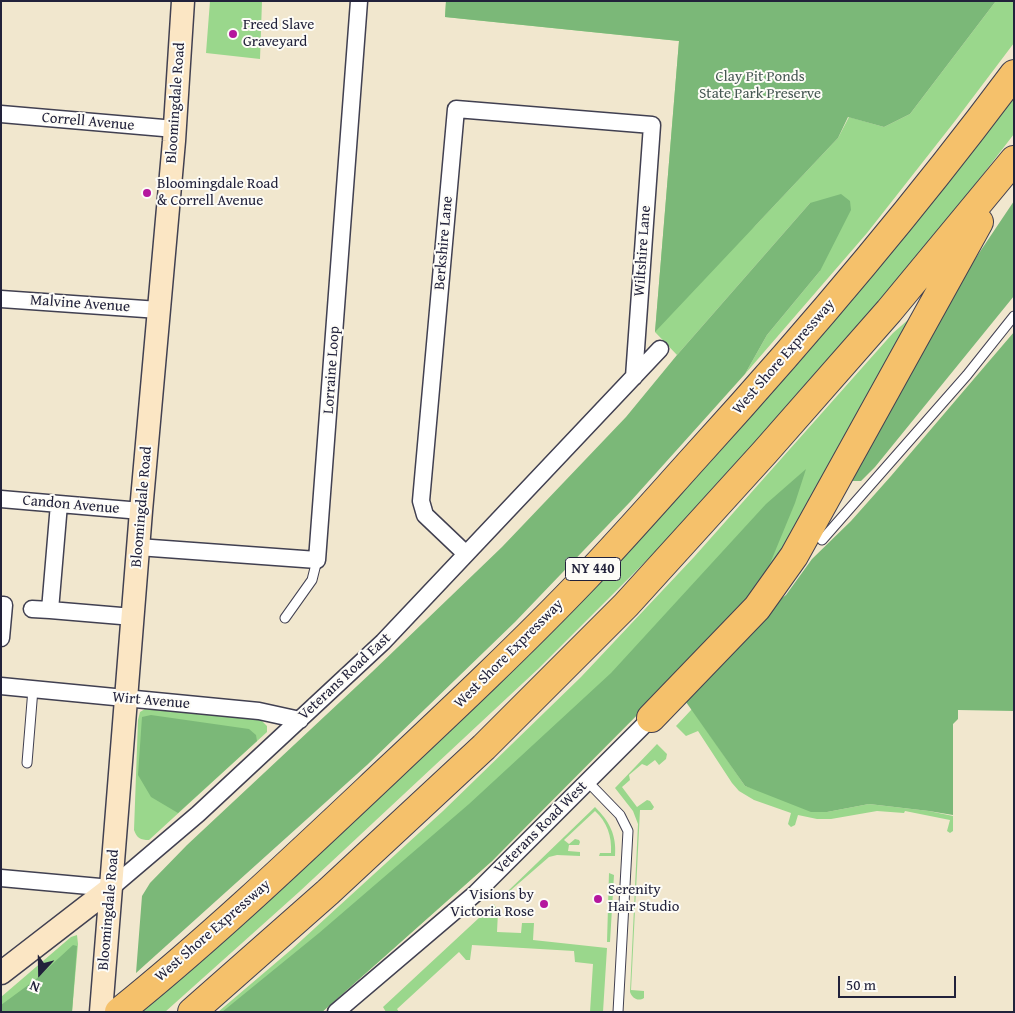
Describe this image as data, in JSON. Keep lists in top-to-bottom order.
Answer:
{
  "streets": {
    "highway": ["West Shore Expressway", "NY 440"],
    "street": [
      "Bloomingdale Road",
      "Correll Avenue",
      "Berkshire Lane",
      "Wiltshire Lane",
      "Malvine Avenue",
      "Lorraine Loop",
      "Candon Avenue",
      "Veterans Road East",
      "Wirt Avenue",
      "Veterans Road West"
    ]
  },
  "crossings": [
    ["Bloomingdale Road", "Correll Avenue"],
    ["Bloomingdale Road", "Malvine Avenue"],
    ["Bloomingdale Road", "Candon Avenue"],
    ["Bloomingdale Road", "Veterans Road East"],
    ["Bloomingdale Road", "Wirt Avenue"],
    ["Berkshire Lane", "Wiltshire Lane"],
    ["Berkshire Lane", "Veterans Road East"],
    ["Wiltshire Lane", "Veterans Road East"],
    ["Veterans Road East", "Wirt Avenue"]
  ],
  "parks": ["Clay Pit Ponds State Park Preserve"],
  "places": [
    "Freed Slave Graveyard",
    "Bloomingdale Road & Correll Avenue",
    "Serenity Hair Studio",
    "Visions by Victoria Rose"
  ],
  "scale_bar": "50 m",
  "north": "bottom"
}
